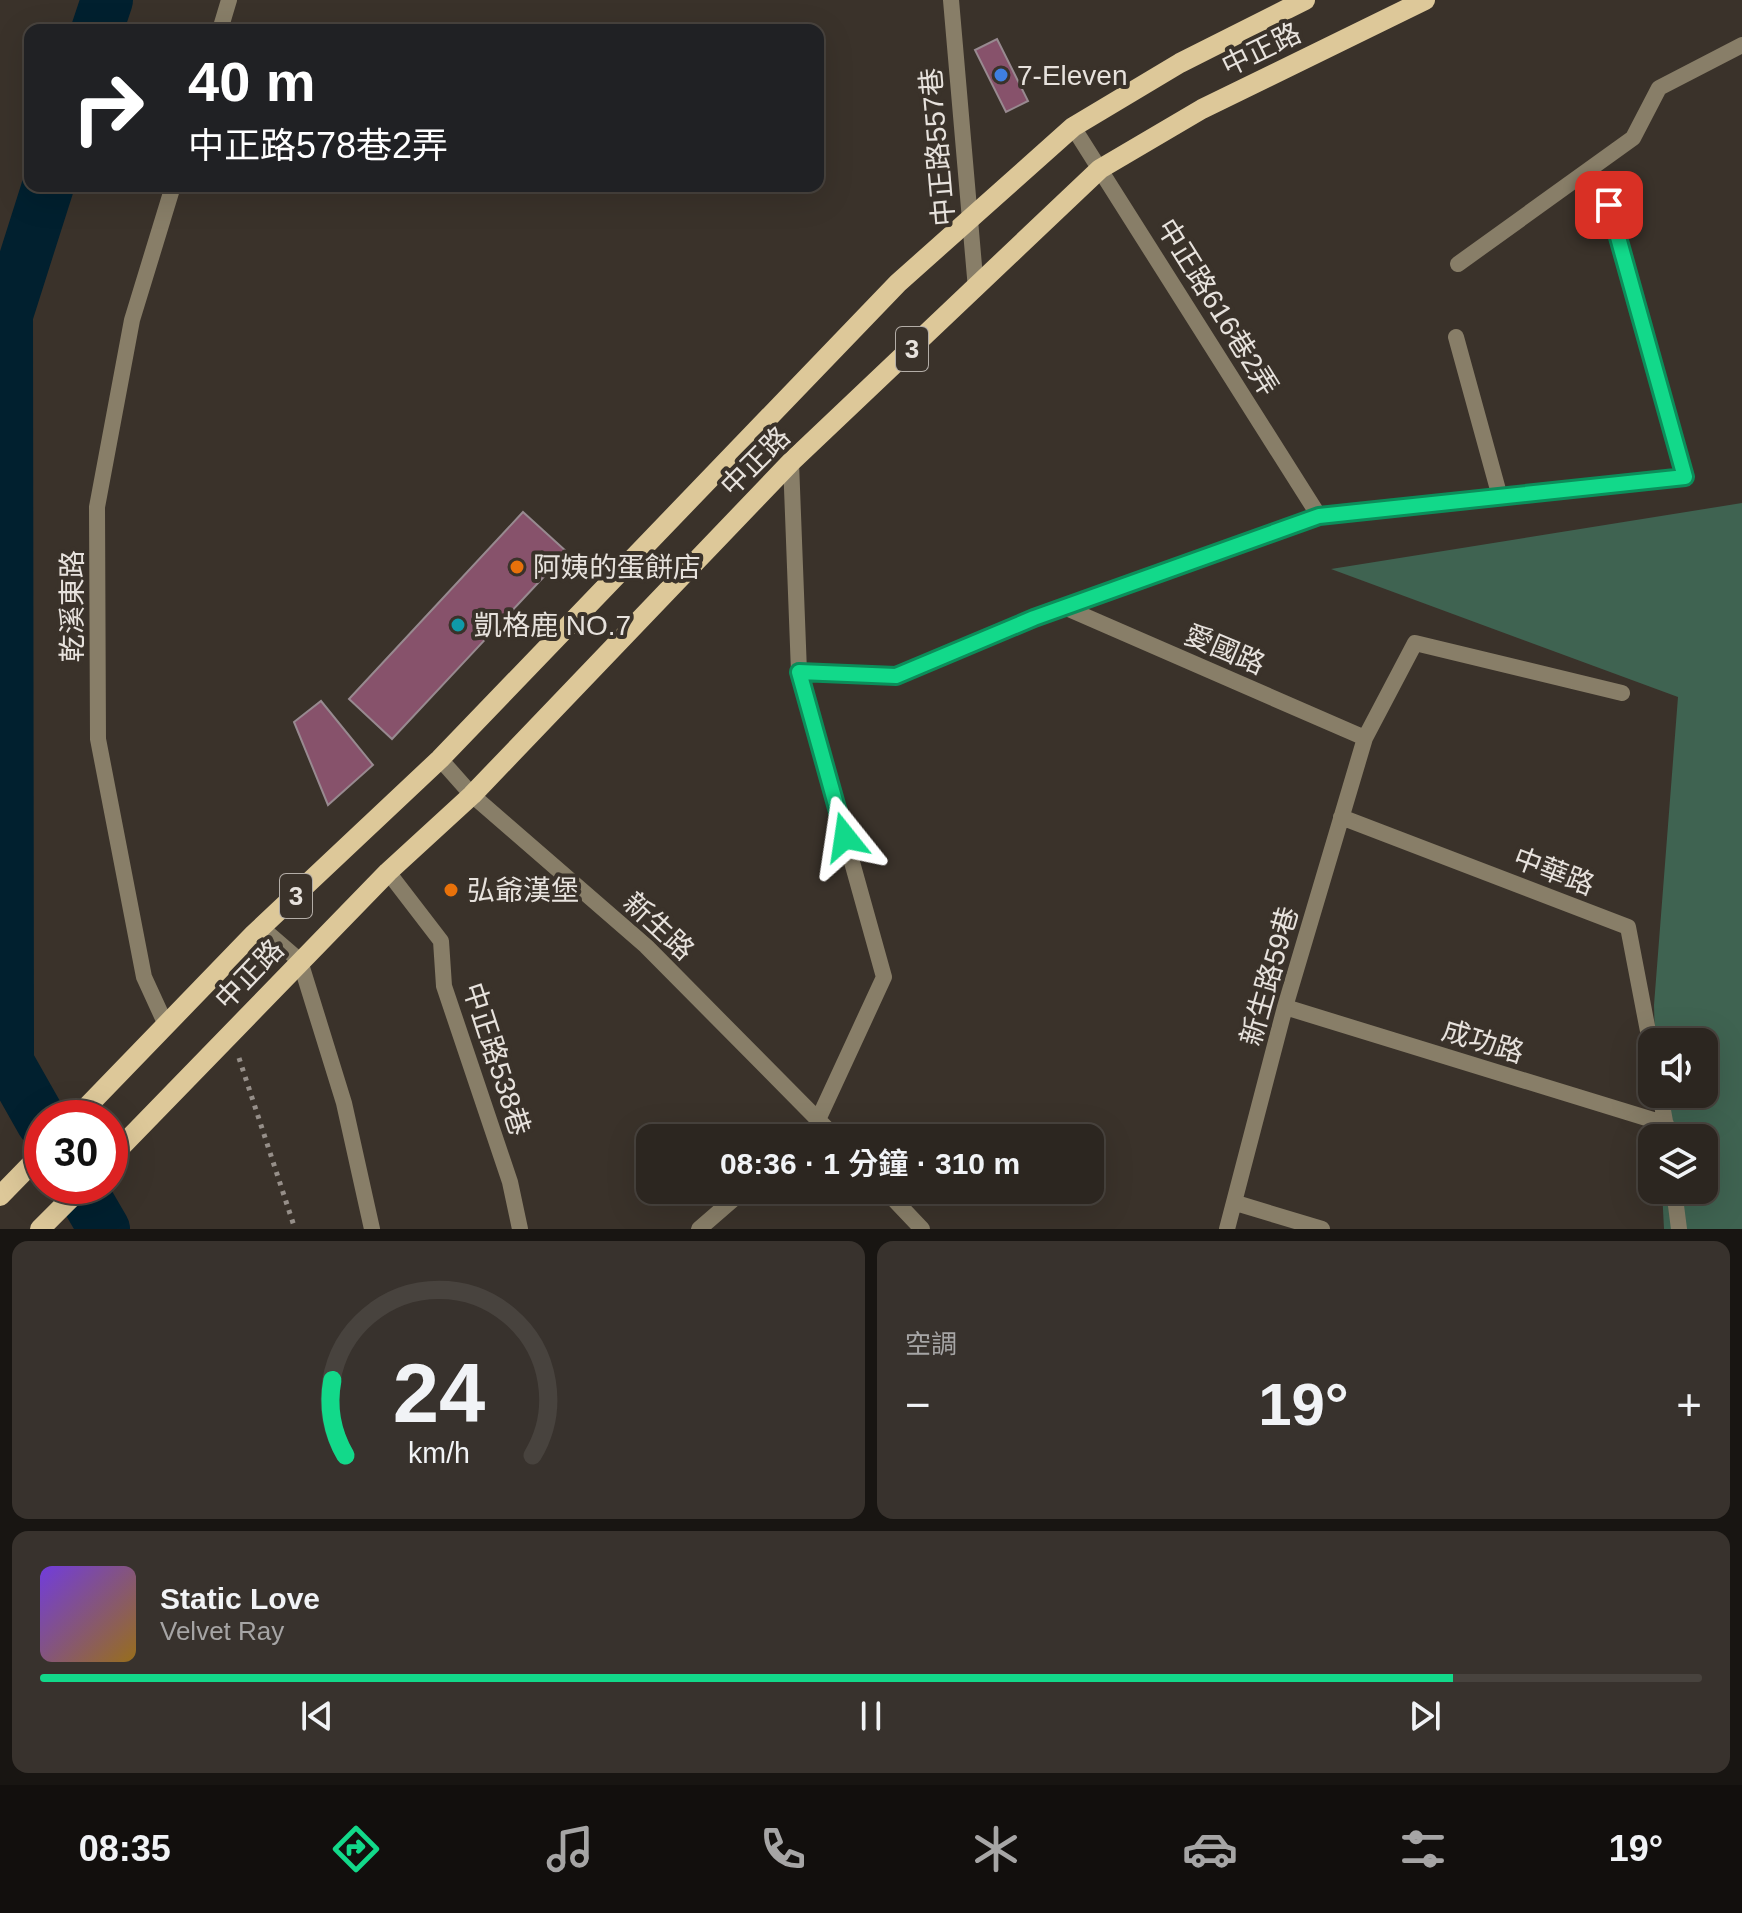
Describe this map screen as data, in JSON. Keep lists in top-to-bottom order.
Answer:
{
  "streets": {
    "main road": ["中正路", "3"],
    "street": [
      "中正路557巷",
      "中正路616巷2弄",
      "乾溪東路",
      "愛國路",
      "中華路",
      "新生路",
      "新生路59巷",
      "成功路",
      "中正路538巷"
    ]
  },
  "crossings": [
    ["中正路", "中正路557巷"],
    ["中正路", "中正路616巷2弄"],
    ["中正路", "3"],
    ["中正路", "乾溪東路"],
    ["中正路", "新生路"],
    ["中正路", "中正路538巷"],
    ["3", "乾溪東路"],
    ["愛國路", "新生路59巷"],
    ["中華路", "新生路59巷"],
    ["新生路59巷", "成功路"]
  ],
  "places": [
    "7-Eleven",
    "阿姨的蛋餅店",
    "凱格鹿 NO.7",
    "弘爺漢堡"
  ],
  "page": {
    "turn": ["40 m", "中正路578巷2弄"],
    "limit": "30",
    "trip": "08:36 · 1 分鐘 · 310 m",
    "tile": "空調",
    "heat": ["−", "19°", "+"],
    "song": ["Static Love", "Velvet Ray"],
    "tabs": ["08:35", "19°"],
    "gauge": ["24", "km/h"]
  }
}
